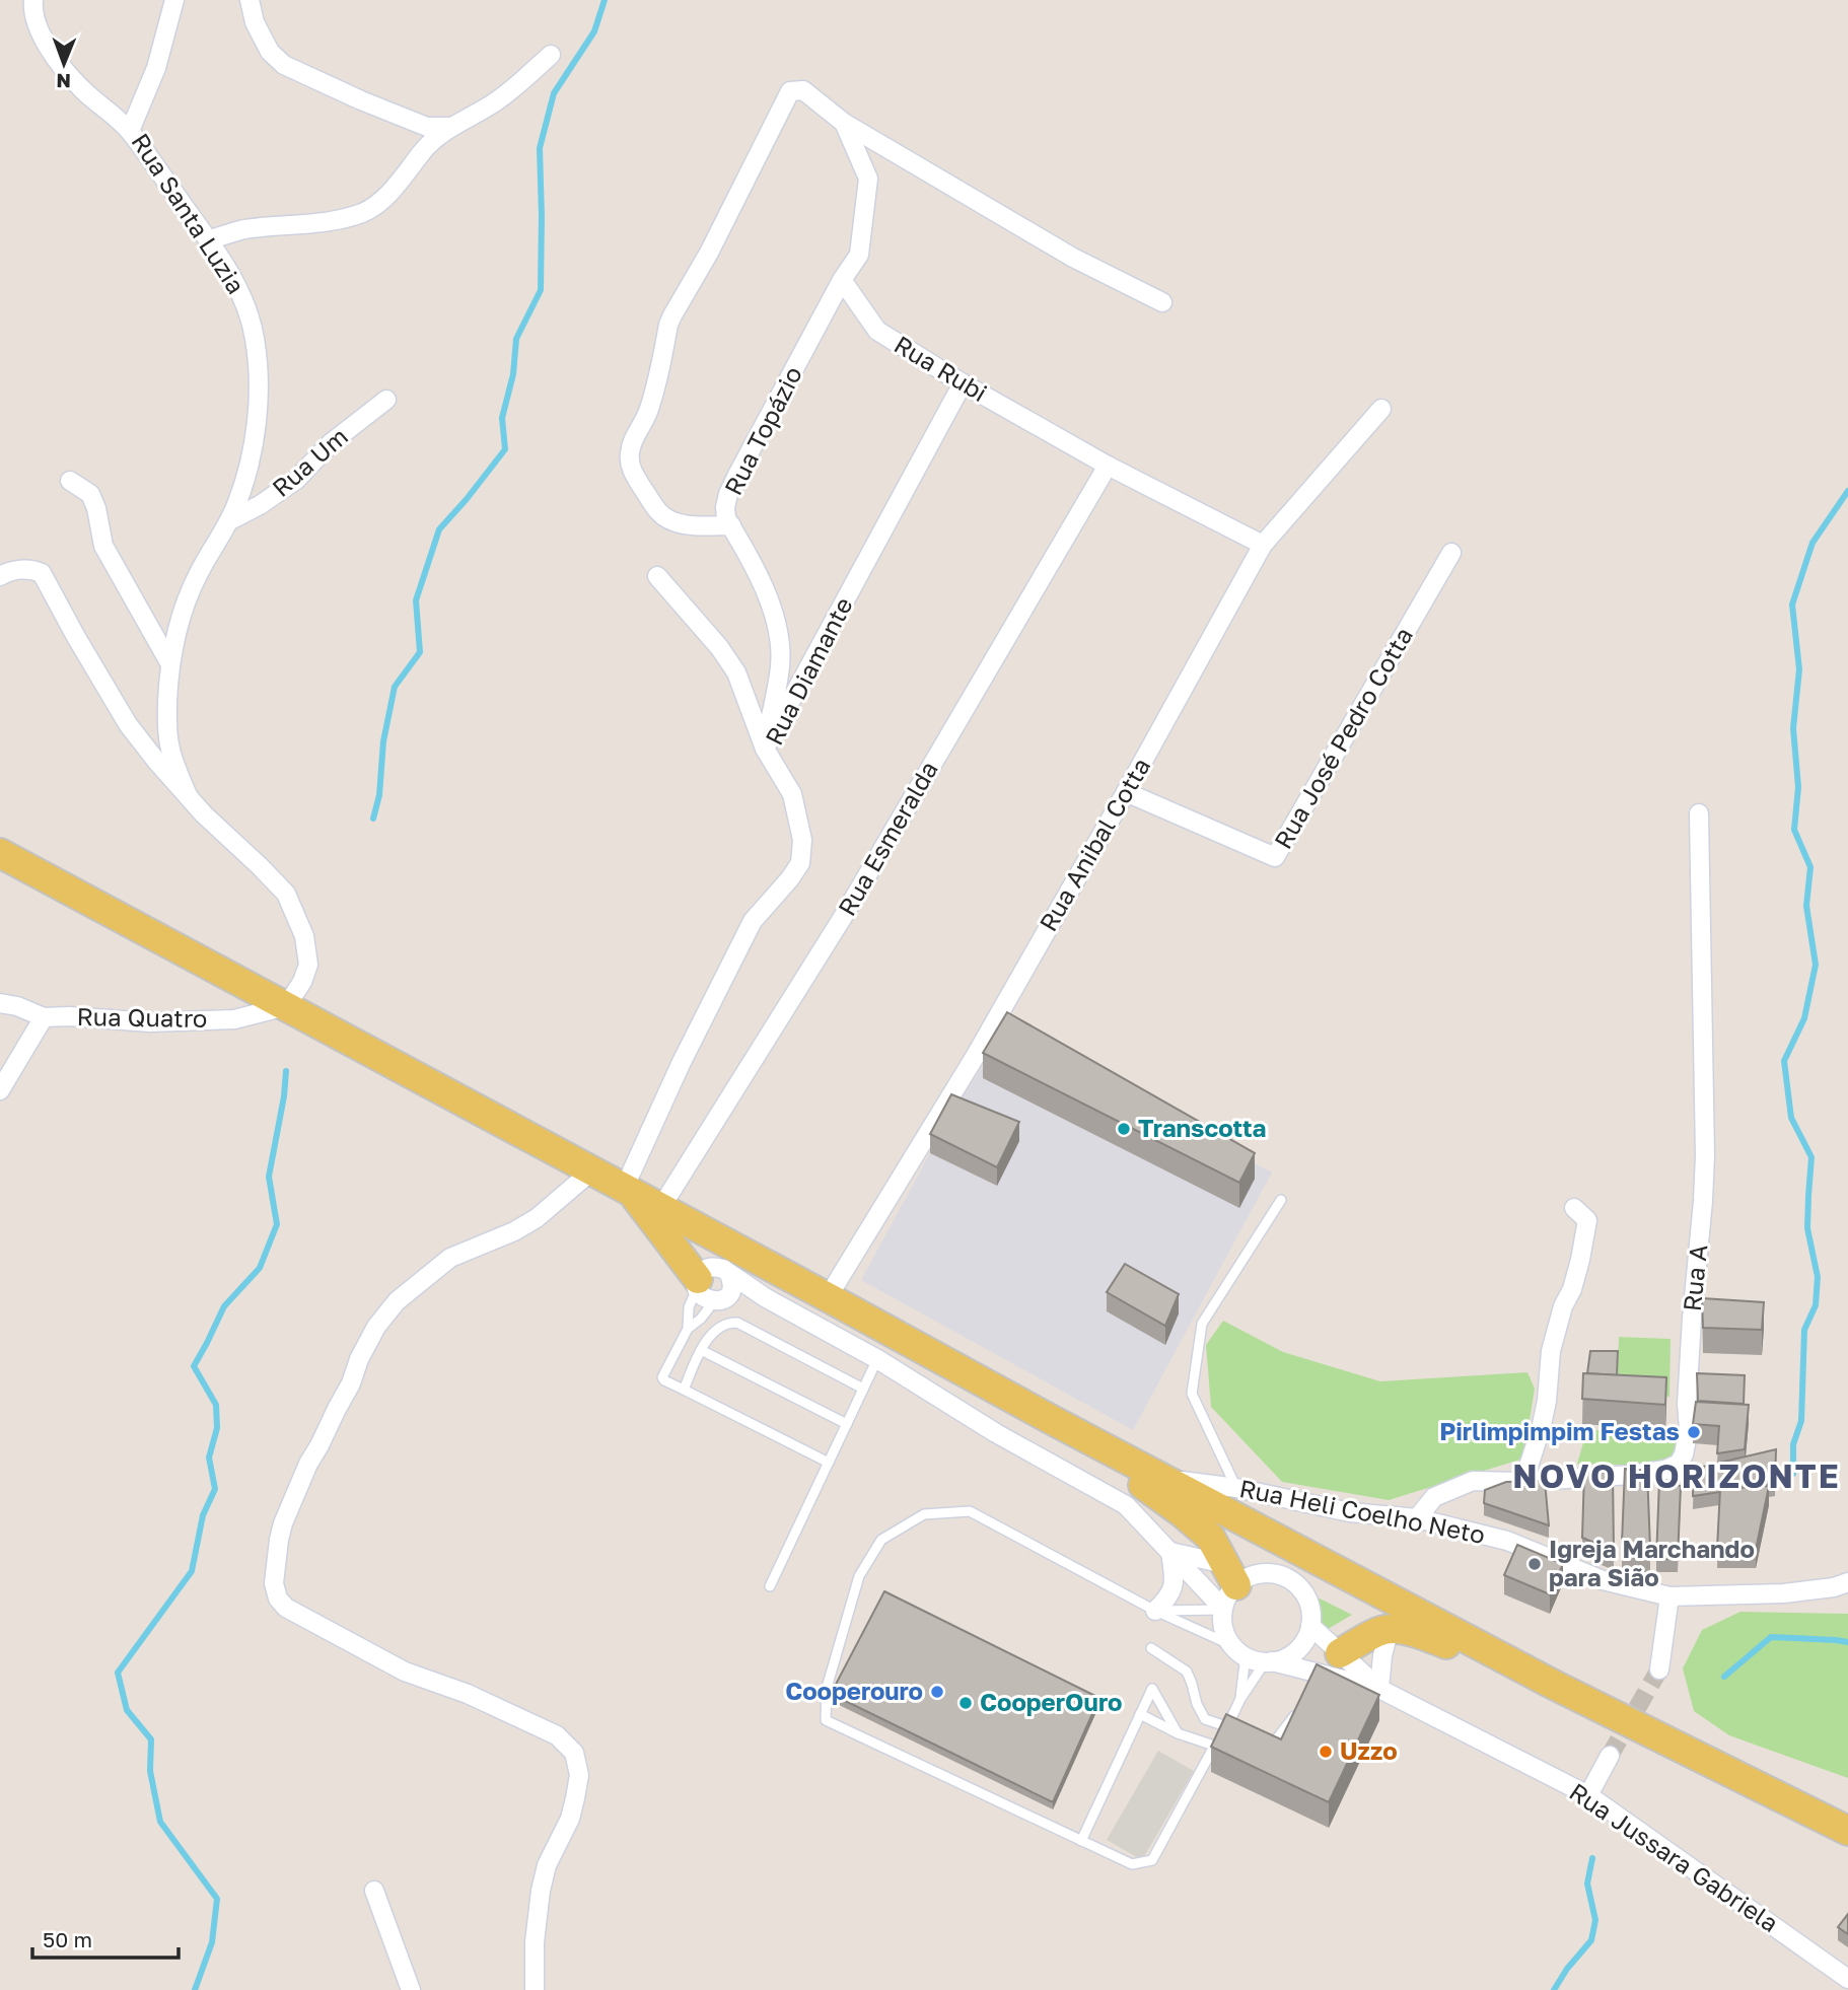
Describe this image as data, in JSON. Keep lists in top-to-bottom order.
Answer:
{
  "streets": {
    "street": [
      "Rua Santa Luzia",
      "Rua Rubi",
      "Rua Topázio",
      "Rua Um",
      "Rua Diamante",
      "Rua José Pedro Cotta",
      "Rua Esmeralda",
      "Rua Anibal Cotta",
      "Rua Quatro",
      "Rua A",
      "Rua Heli Coelho Neto",
      "Rua Jussara Gabriela"
    ]
  },
  "crossings": [
    ["Rua Santa Luzia", "Rua Um"],
    ["Rua Rubi", "Rua Topázio"],
    ["Rua Rubi", "Rua Diamante"],
    ["Rua Rubi", "Rua Esmeralda"],
    ["Rua Rubi", "Rua Anibal Cotta"],
    ["Rua Topázio", "Rua Diamante"],
    ["Rua José Pedro Cotta", "Rua Anibal Cotta"],
    ["Rua A", "Rua Heli Coelho Neto"]
  ],
  "districts": ["NOVO HORIZONTE"],
  "places": [
    "Transcotta",
    "Pirlimpimpim Festas",
    "Igreja Marchando para Sião",
    "Cooperouro",
    "CooperOuro",
    "Uzzo"
  ],
  "scale_bar": "50 m",
  "north": "bottom"
}
